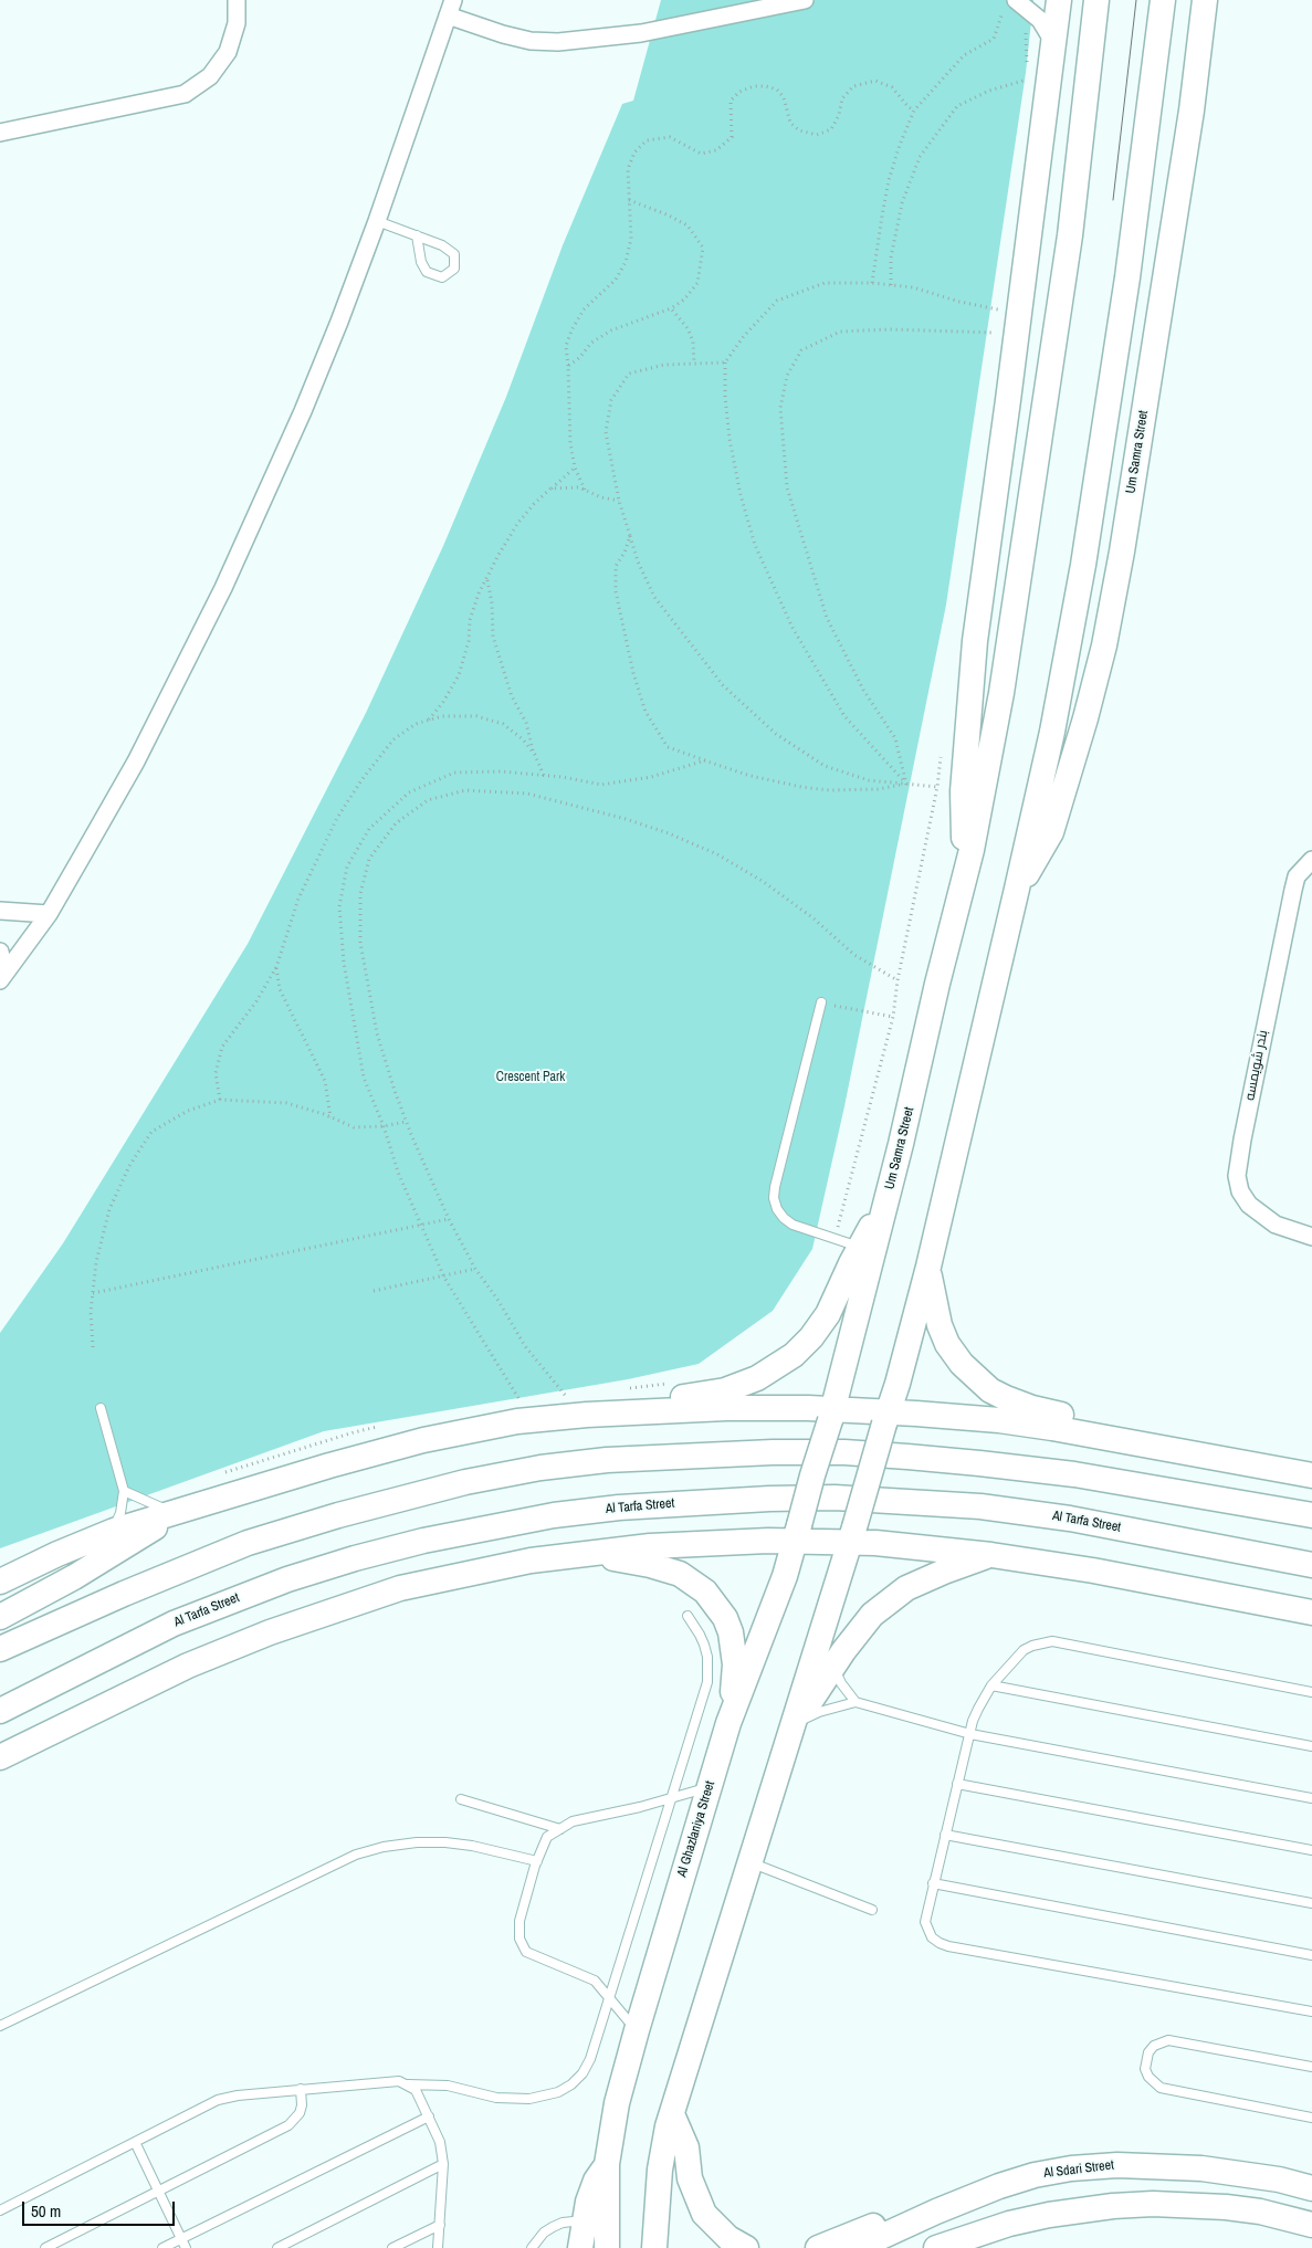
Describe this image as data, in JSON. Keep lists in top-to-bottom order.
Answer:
{
  "streets": {
    "street": [
      "Um Samra Street",
      "بندر شويمسه",
      "Al Tarfa Street",
      "Al Ghazlaniya Street",
      "Al Sdari Street"
    ]
  },
  "crossings": [
    ["Um Samra Street", "Al Ghazlaniya Street"]
  ],
  "parks": ["Crescent Park"],
  "scale_bar": "50 m"
}
